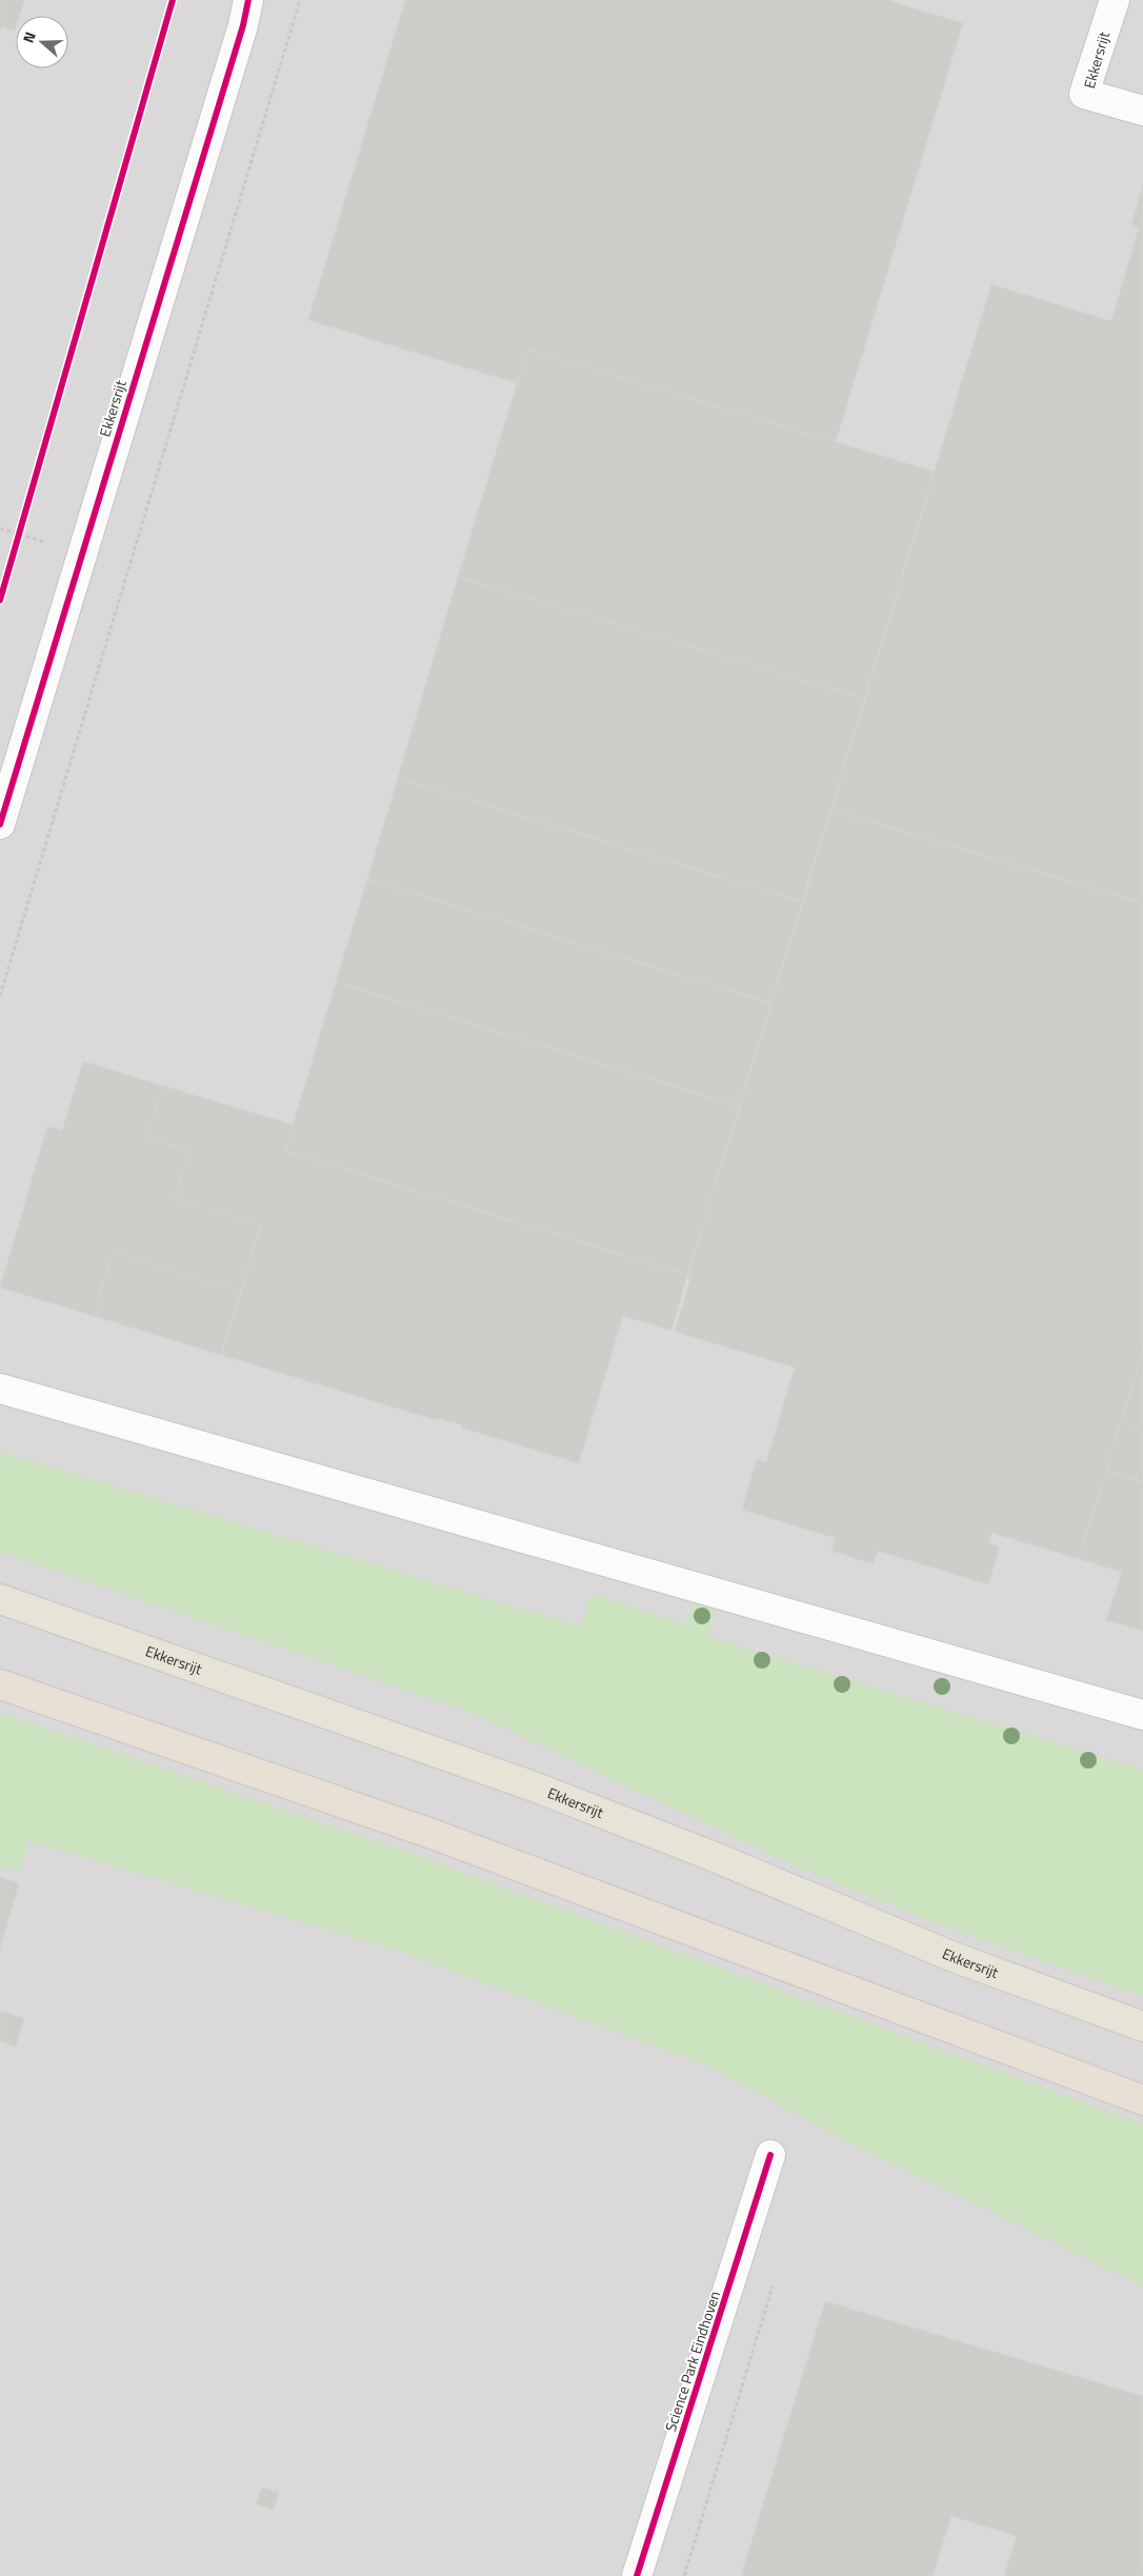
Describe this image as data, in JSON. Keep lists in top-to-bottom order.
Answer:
{
  "streets": {
    "main road": ["Ekkersrijt"],
    "street": ["Science Park Eindhoven"]
  },
  "north": "left"
}
